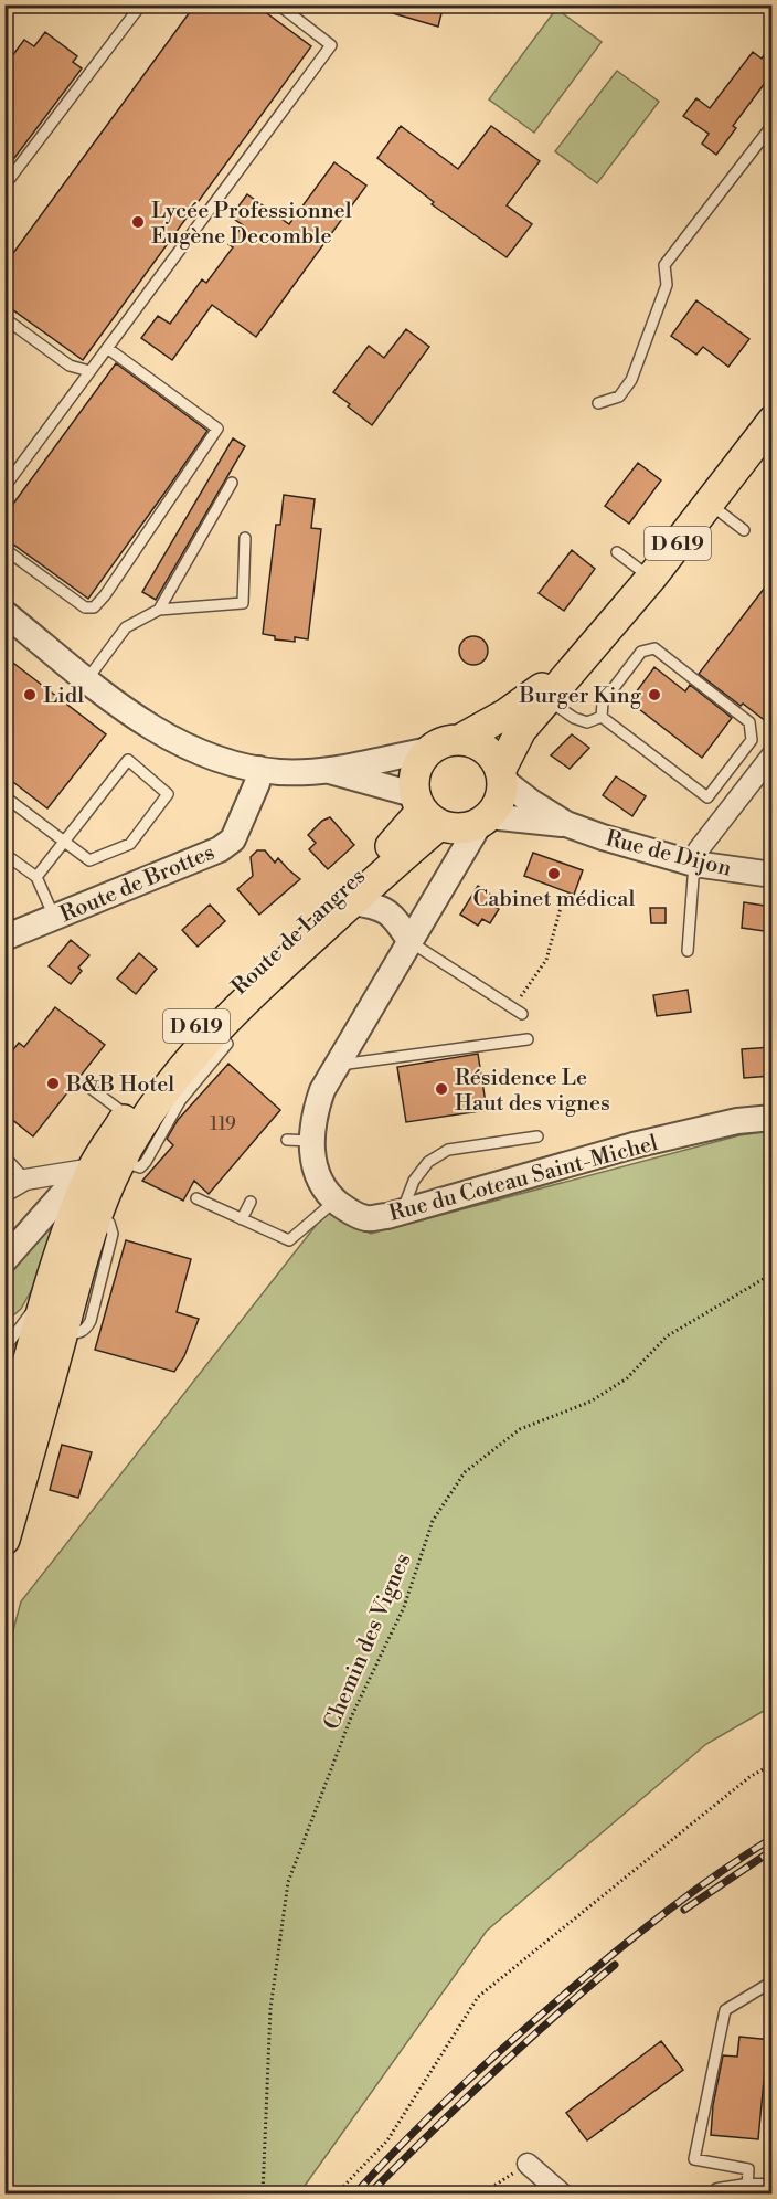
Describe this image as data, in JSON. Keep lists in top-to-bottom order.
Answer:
{
  "streets": {
    "main road": ["D 619", "Route de Langres"],
    "street": ["Rue de Dijon", "Route de Brottes", "Rue du Coteau Saint-Michel"],
    "path": ["Chemin des Vignes"]
  },
  "crossings": [
    ["D 619", "Rue de Dijon"],
    ["D 619", "Route de Langres"],
    ["D 619", "Rue du Coteau Saint-Michel"],
    ["Rue de Dijon", "Route de Langres"],
    ["Rue de Dijon", "Rue du Coteau Saint-Michel"],
    ["Route de Langres", "Rue du Coteau Saint-Michel"]
  ],
  "places": [
    "Lycée Professionnel Eugène Decomble",
    "Lidl",
    "Burger King",
    "Cabinet médical",
    "B&B Hotel",
    "Résidence Le Haut des vignes"
  ],
  "house_numbers": ["119"]
}
